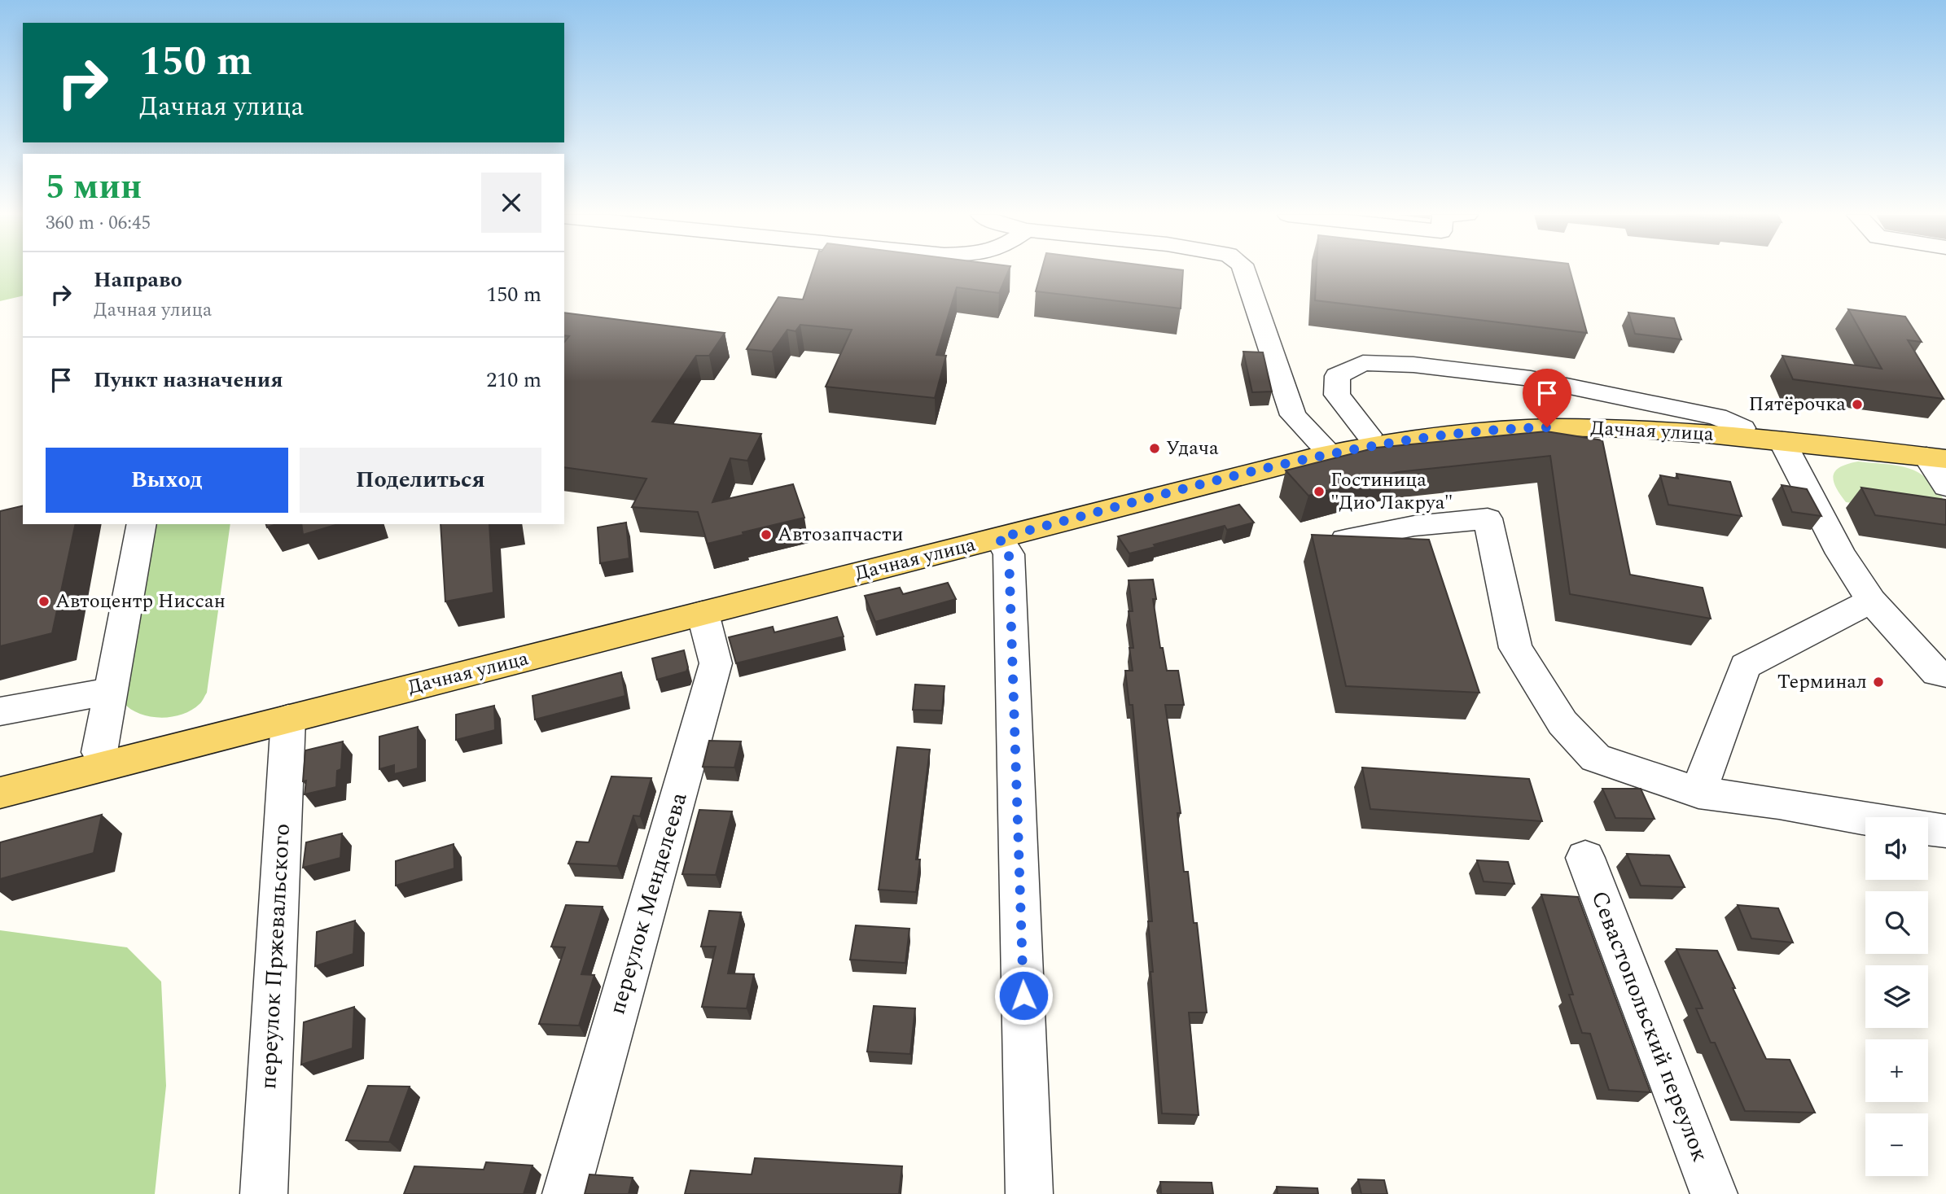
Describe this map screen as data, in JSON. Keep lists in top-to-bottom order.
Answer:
{
  "streets": {
    "main road": ["Дачная улица"],
    "street": ["переулок Менделеева", "переулок Пржевальского", "Севастопольский переулок"]
  },
  "crossings": [
    ["Дачная улица", "переулок Менделеева"],
    ["Дачная улица", "переулок Пржевальского"]
  ],
  "places": [
    "Пятёрочка",
    "Удача",
    "Гостиница \"Дио Лакруа\"",
    "Автозапчасти",
    "Автоцентр Ниссан",
    "Терминал"
  ],
  "page": {
    "turn": ["150 m", "Дачная улица"],
    "heading": ["5 мин", "360 m · 06:45"],
    "list": [
      {
        "name": "Направо",
        "note": "Дачная улица",
        "value": "150 m"
      },
      {
        "name": "Пункт назначения",
        "value": "210 m"
      }
    ],
    "buttons": ["Выход", "Поделиться"],
    "map_buttons": ["+", "−"]
  }
}
